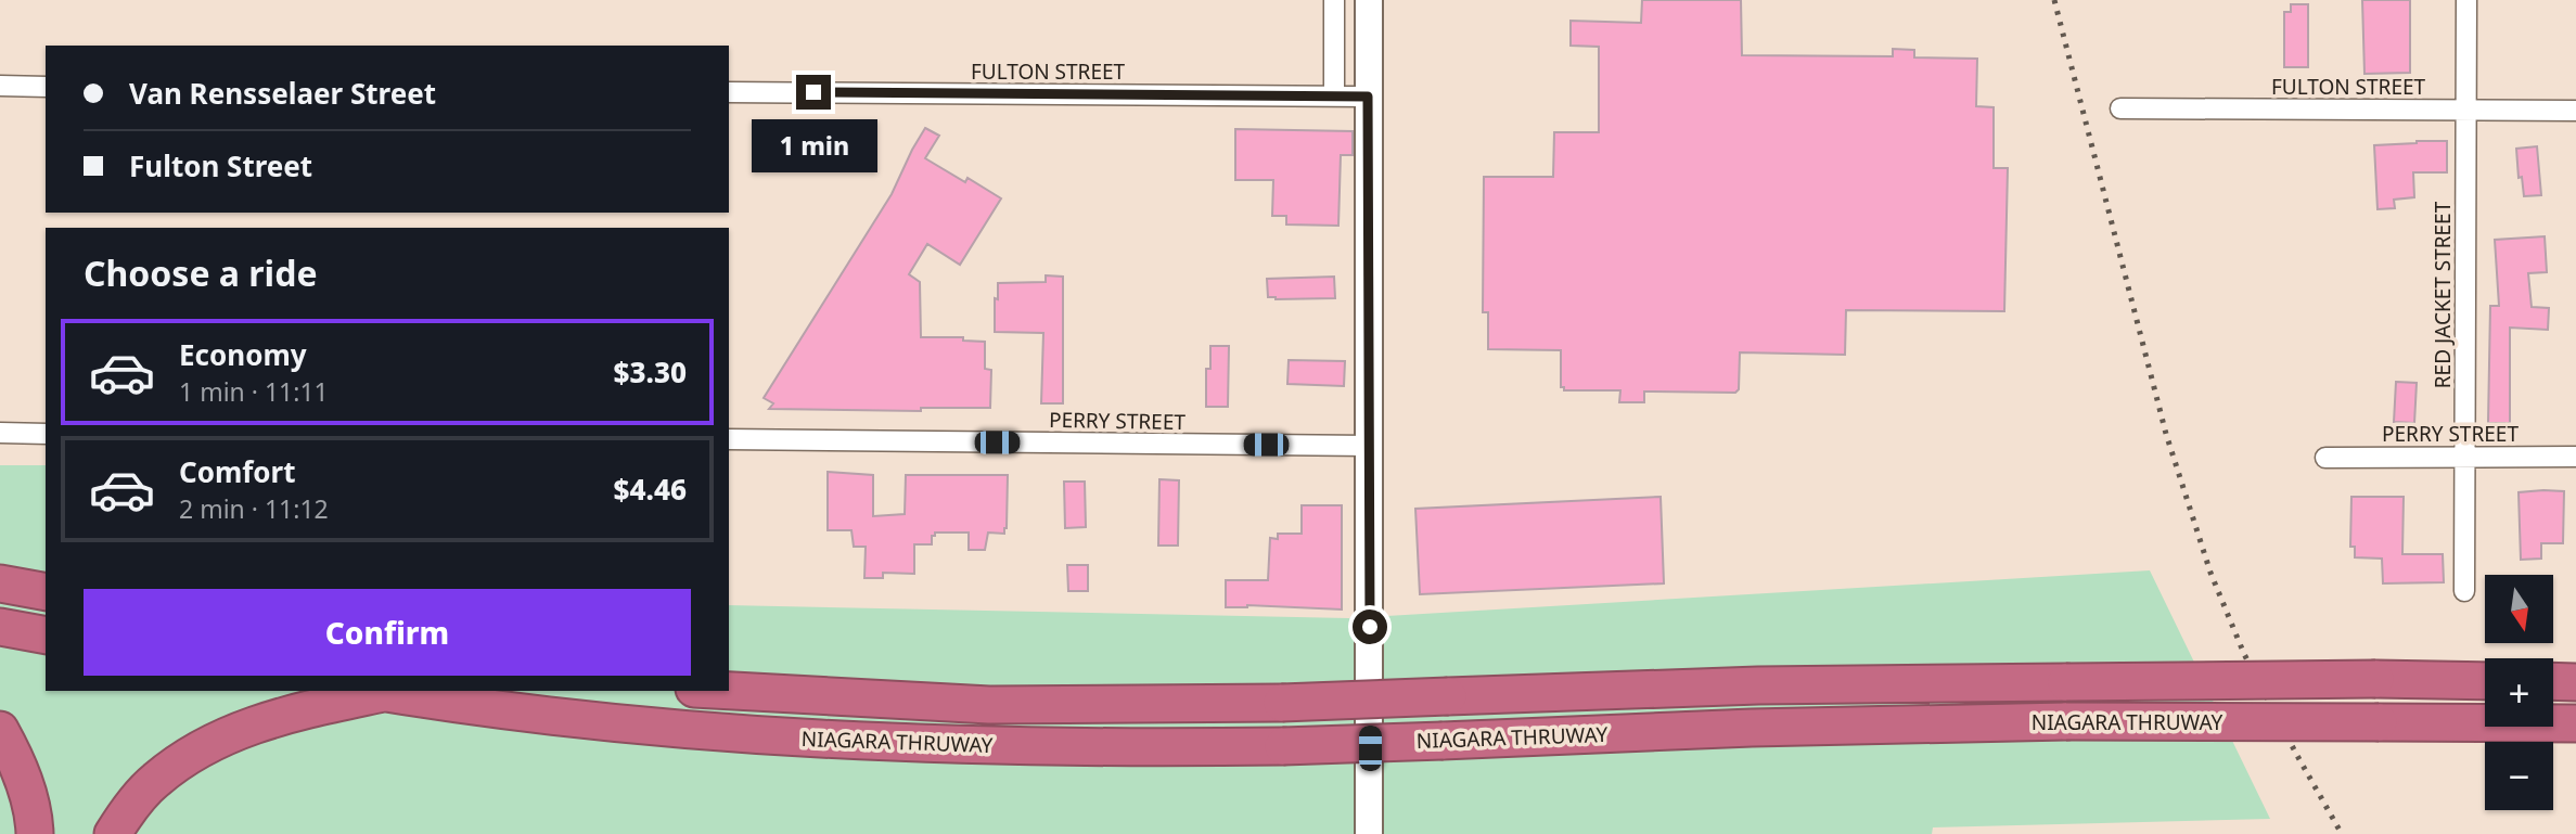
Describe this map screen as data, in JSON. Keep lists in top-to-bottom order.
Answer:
{
  "streets": {
    "highway": ["NIAGARA THRUWAY"],
    "street": ["FULTON STREET", "RED JACKET STREET", "PERRY STREET"]
  },
  "crossings": [
    ["FULTON STREET", "RED JACKET STREET"],
    ["RED JACKET STREET", "PERRY STREET"]
  ],
  "north": "bottom",
  "page": {
    "banner": ["Van Rensselaer Street", "Fulton Street"],
    "bubble": "1 min",
    "heading": "Choose a ride",
    "list": [
      {
        "name": "Economy",
        "note": "1 min · 11:11",
        "value": "$3.30"
      },
      {
        "name": "Comfort",
        "note": "2 min · 11:12",
        "value": "$4.46"
      }
    ],
    "buttons": "Confirm",
    "map_buttons": ["+", "−"]
  }
}
